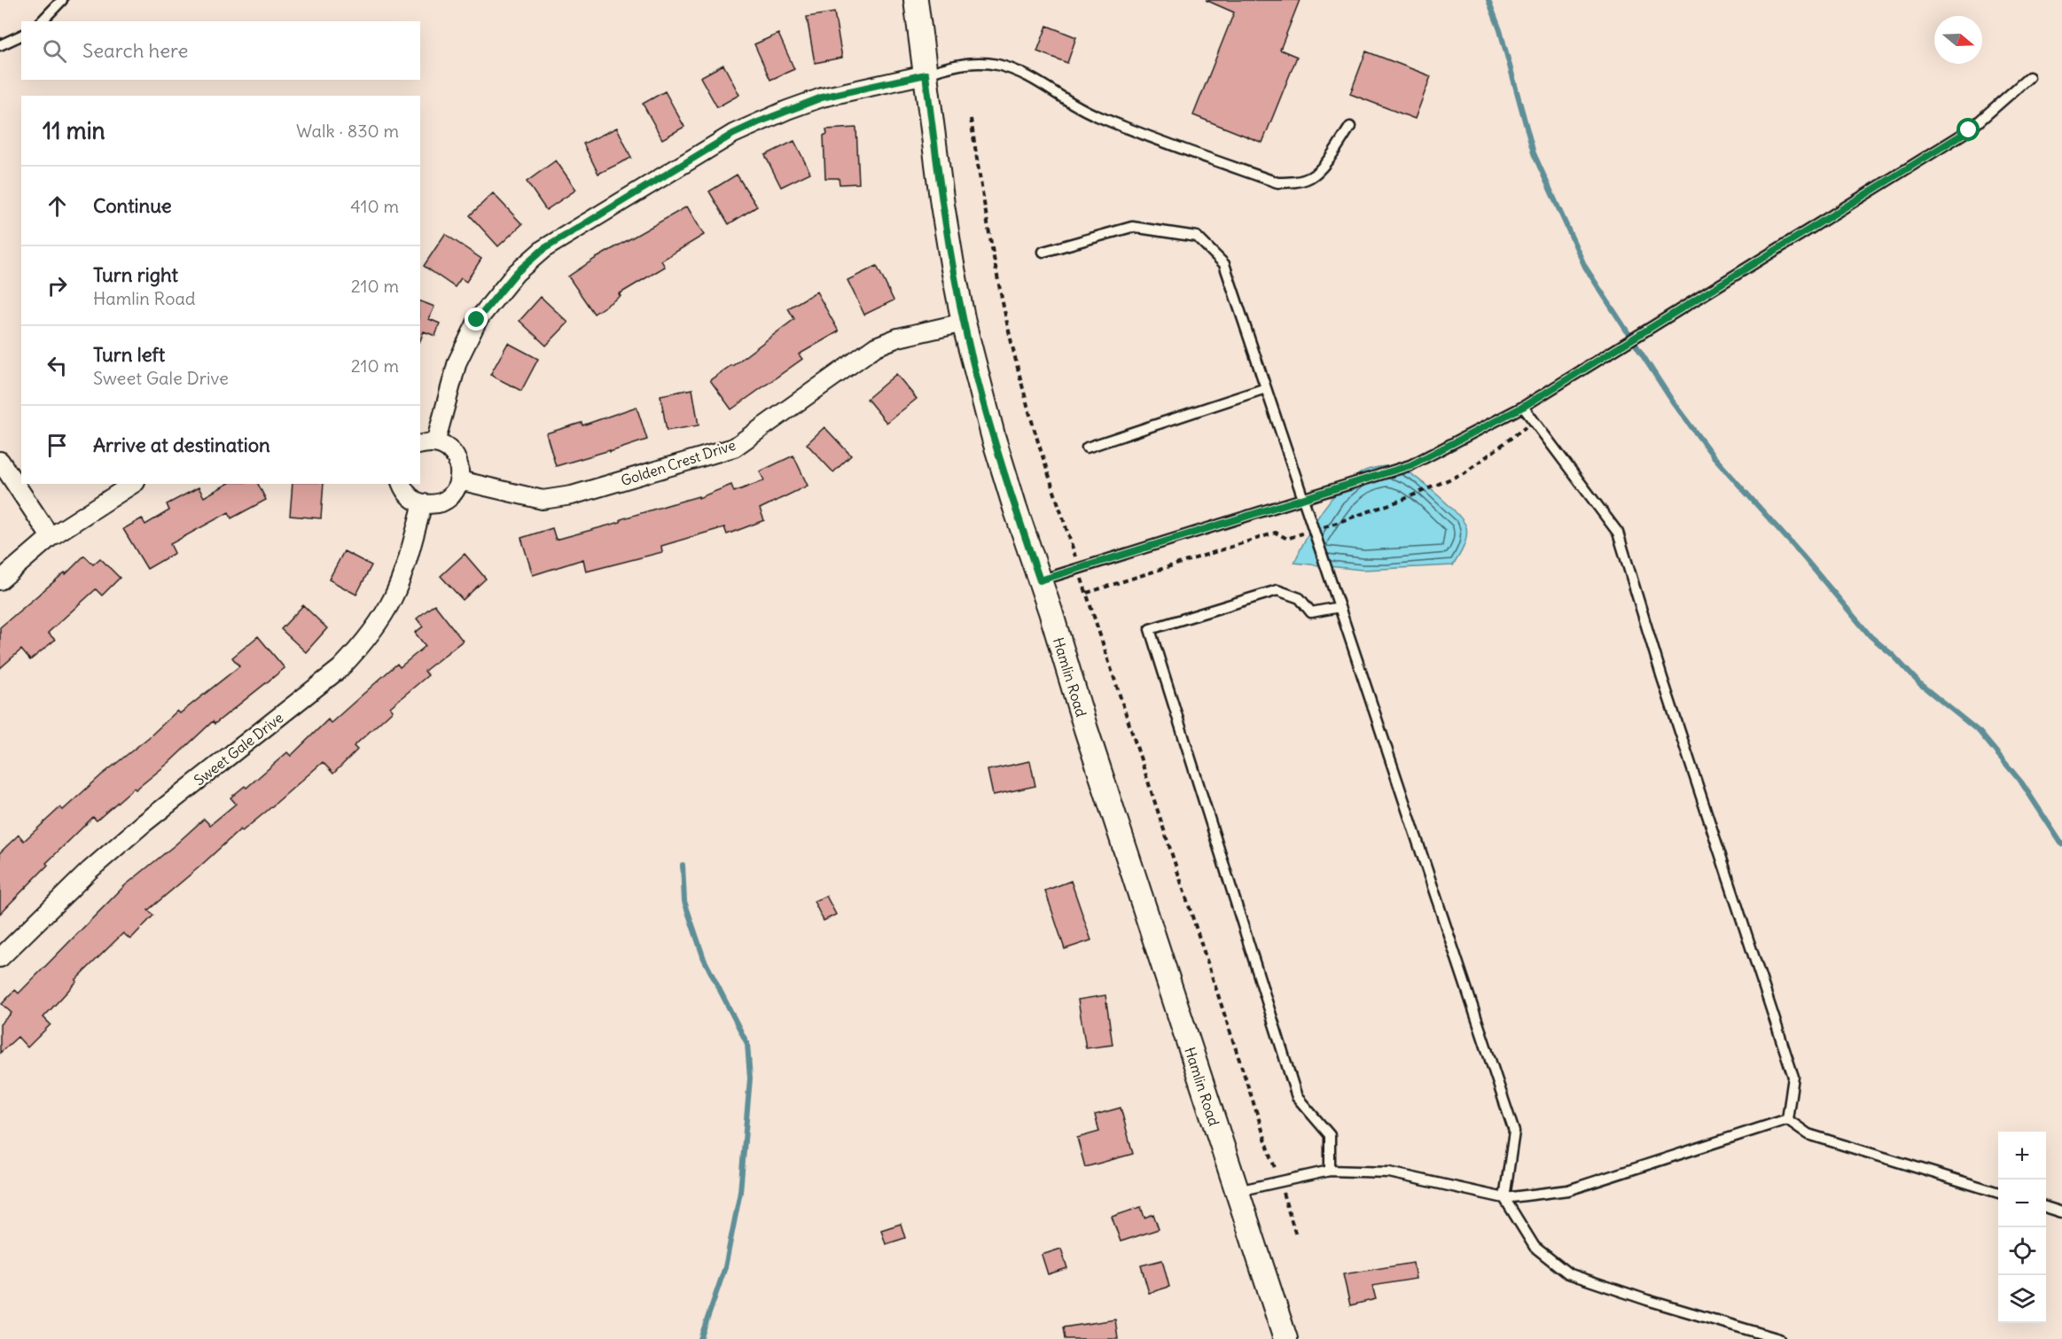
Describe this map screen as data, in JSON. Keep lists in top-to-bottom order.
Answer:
{
  "streets": {
    "street": ["Golden Crest Drive", "Hamlin Road", "Sweet Gale Drive"]
  },
  "crossings": [
    ["Golden Crest Drive", "Hamlin Road"]
  ],
  "north": "right",
  "page": {
    "search": "Search here",
    "heading": ["11 min", "Walk · 830 m"],
    "list": [
      ["Continue", "410 m"],
      ["Turn right", "Hamlin Road", "210 m"],
      ["Turn left", "Sweet Gale Drive", "210 m"],
      "Arrive at destination"
    ],
    "map_buttons": ["+", "−"]
  }
}
